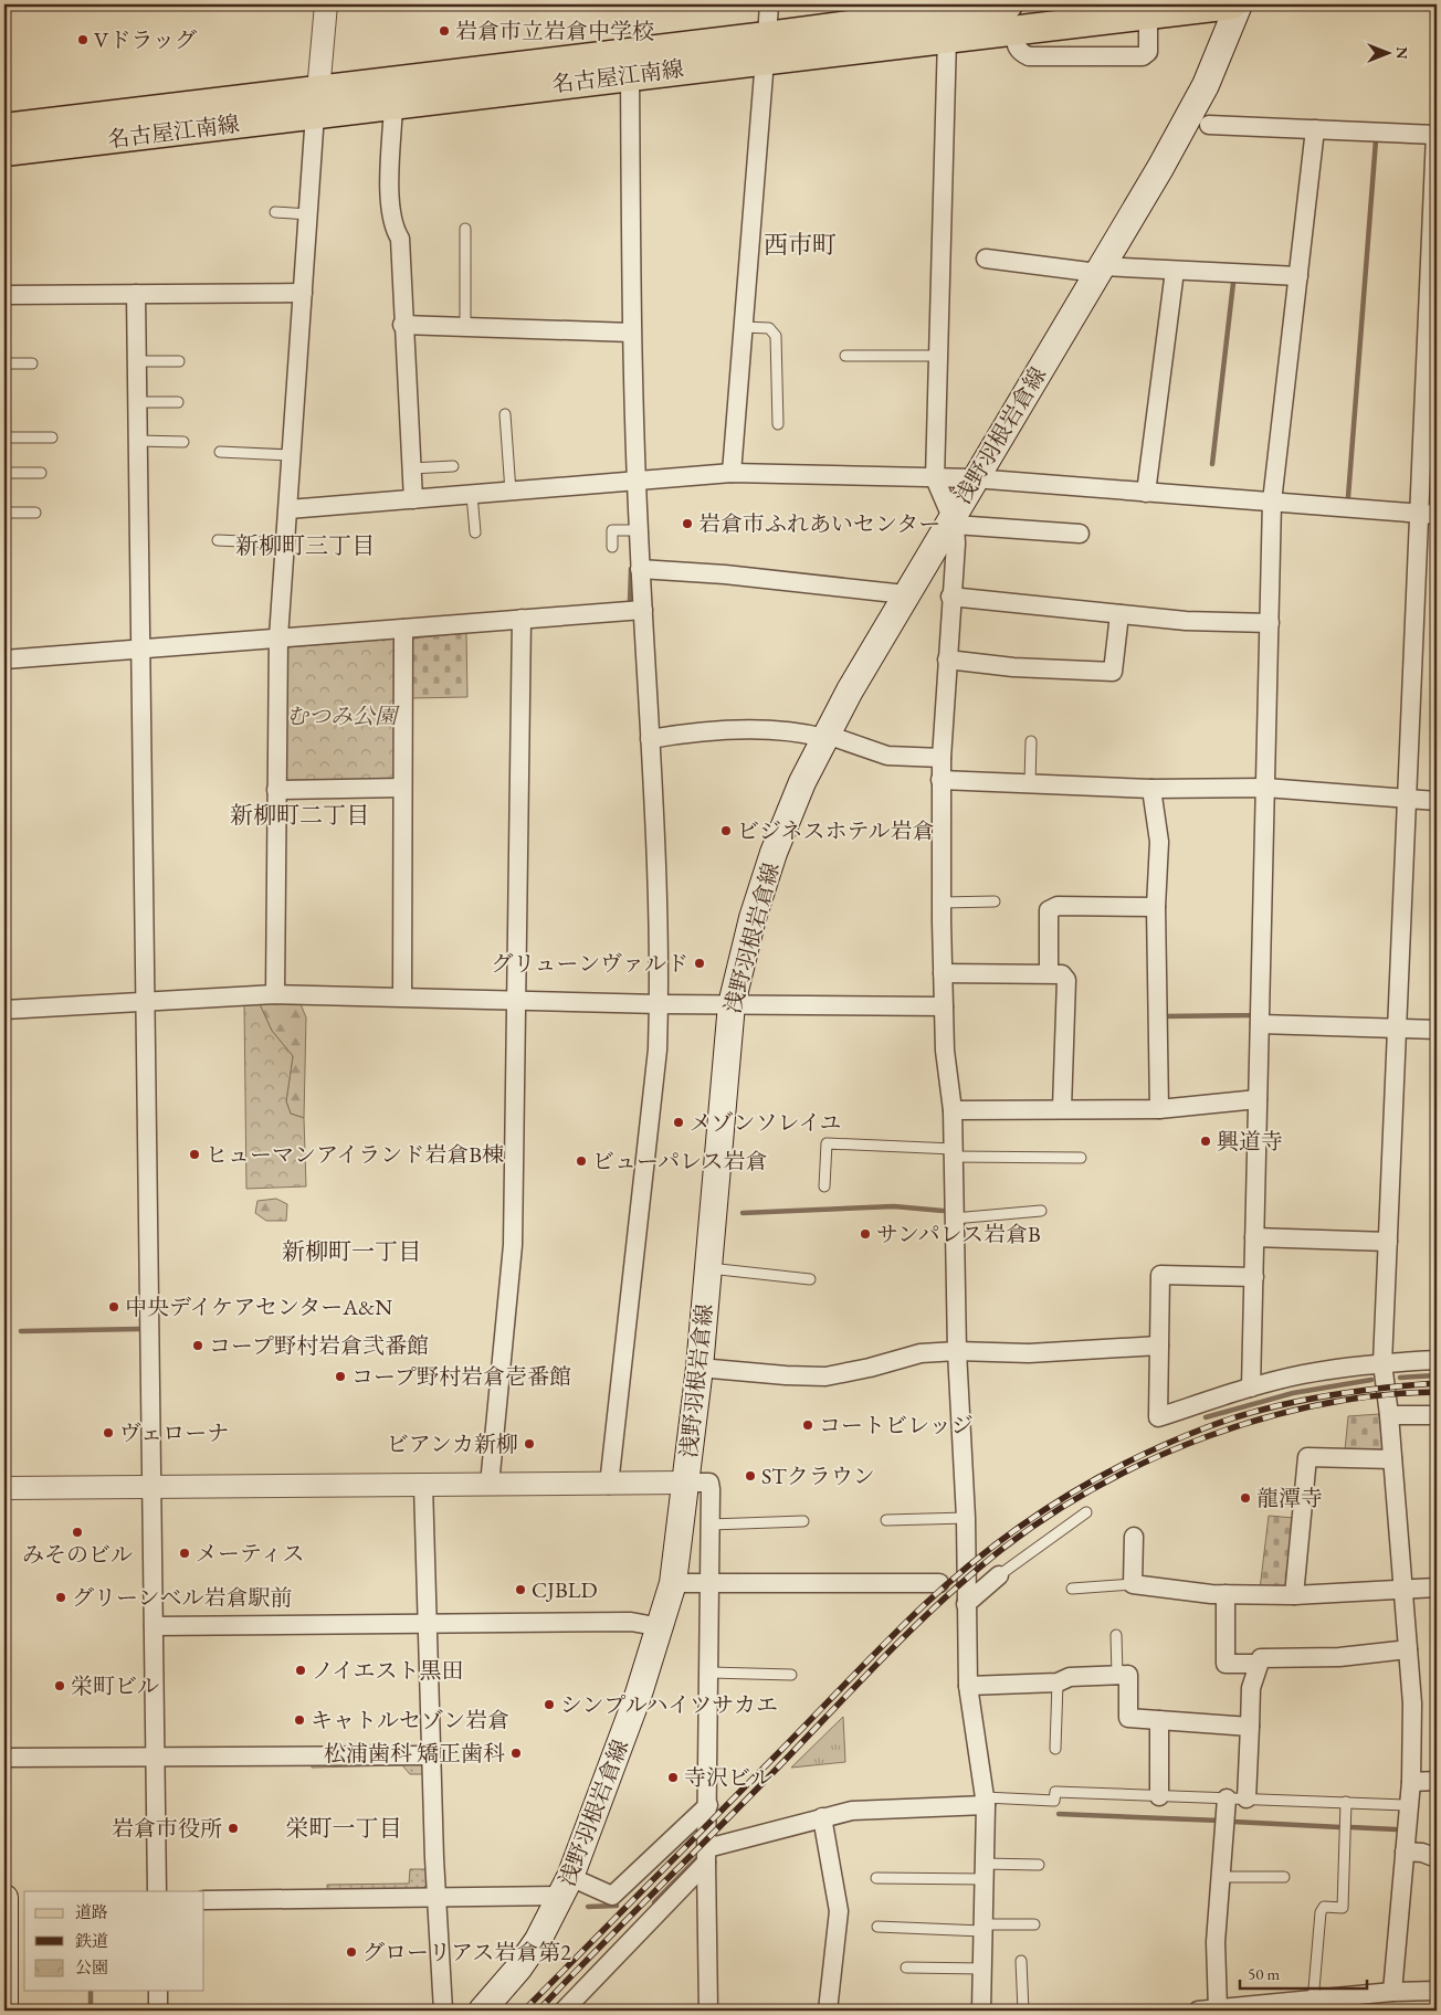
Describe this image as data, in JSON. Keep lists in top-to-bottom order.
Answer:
{
  "streets": {
    "main road": ["名古屋江南線", "浅野羽根岩倉線"]
  },
  "districts": [
    "西市町",
    "新柳町三丁目",
    "新柳町二丁目",
    "新柳町一丁目",
    "栄町一丁目"
  ],
  "parks": ["むつみ公園"],
  "places": [
    "岩倉市立岩倉中学校",
    "Vドラッグ",
    "岩倉市ふれあいセンター",
    "ビジネスホテル岩倉",
    "グリューンヴァルド",
    "メゾンソレイユ",
    "興道寺",
    "ヒューマンアイランド岩倉B棟",
    "ビューパレス岩倉",
    "サンパレス岩倉B",
    "中央デイケアセンターA&N",
    "コープ野村岩倉弐番館",
    "コープ野村岩倉壱番館",
    "コートビレッジ",
    "ヴェローナ",
    "ビアンカ新柳",
    "STクラウン",
    "龍潭寺",
    "みそのビル",
    "メーティス",
    "CJBLD",
    "グリーンベル岩倉駅前",
    "ノイエスト黒田",
    "栄町ビル",
    "シンプルハイツサカエ",
    "キャトルセゾン岩倉",
    "松浦歯科 矯正歯科",
    "寺沢ビル",
    "岩倉市役所",
    "グローリアス岩倉第2"
  ],
  "legend": ["道路", "鉄道", "公園"],
  "scale_bar": "50 m",
  "north": "right"
}
